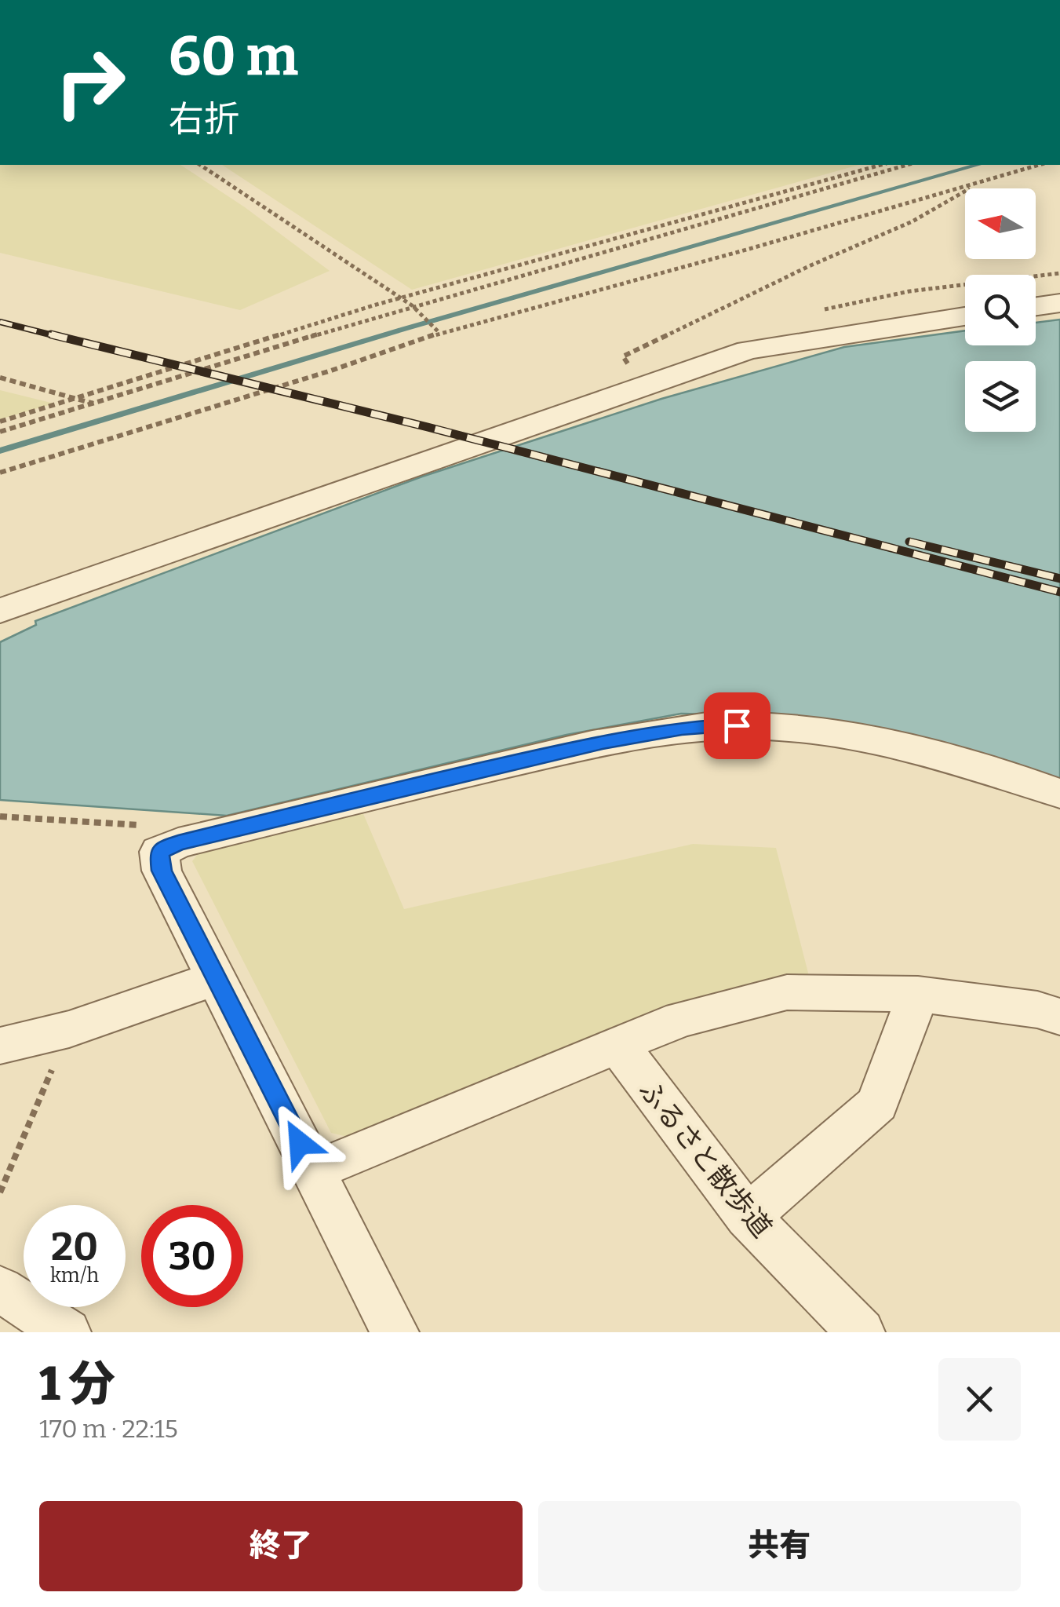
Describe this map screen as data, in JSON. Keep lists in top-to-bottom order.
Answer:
{
  "north": "left",
  "page": {
    "turn": ["60 m", "右折"],
    "speed": "20 km/h",
    "limit": "30",
    "heading": ["1 分", "170 m · 22:15"],
    "buttons": ["終了", "共有"]
  }
}
